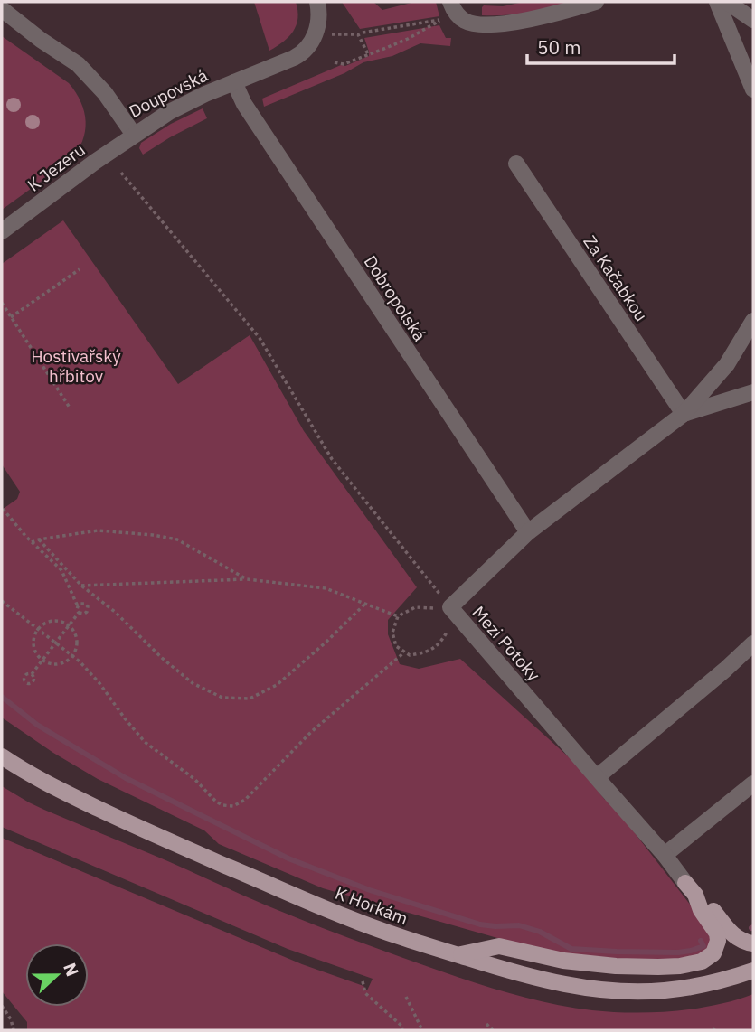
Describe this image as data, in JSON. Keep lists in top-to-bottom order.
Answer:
{
  "streets": {
    "main road": ["K Horkám"],
    "street": [
      "Doupovská",
      "K Jezeru",
      "Za Kačabkou",
      "Dobropolská",
      "Mezi Potoky"
    ]
  },
  "crossings": [
    ["Doupovská", "K Jezeru"],
    ["Doupovská", "Dobropolská"],
    ["Za Kačabkou", "Mezi Potoky"],
    ["Dobropolská", "Mezi Potoky"]
  ],
  "parks": ["Hostivařský hřbitov"],
  "scale_bar": "50 m",
  "north": "right"
}
